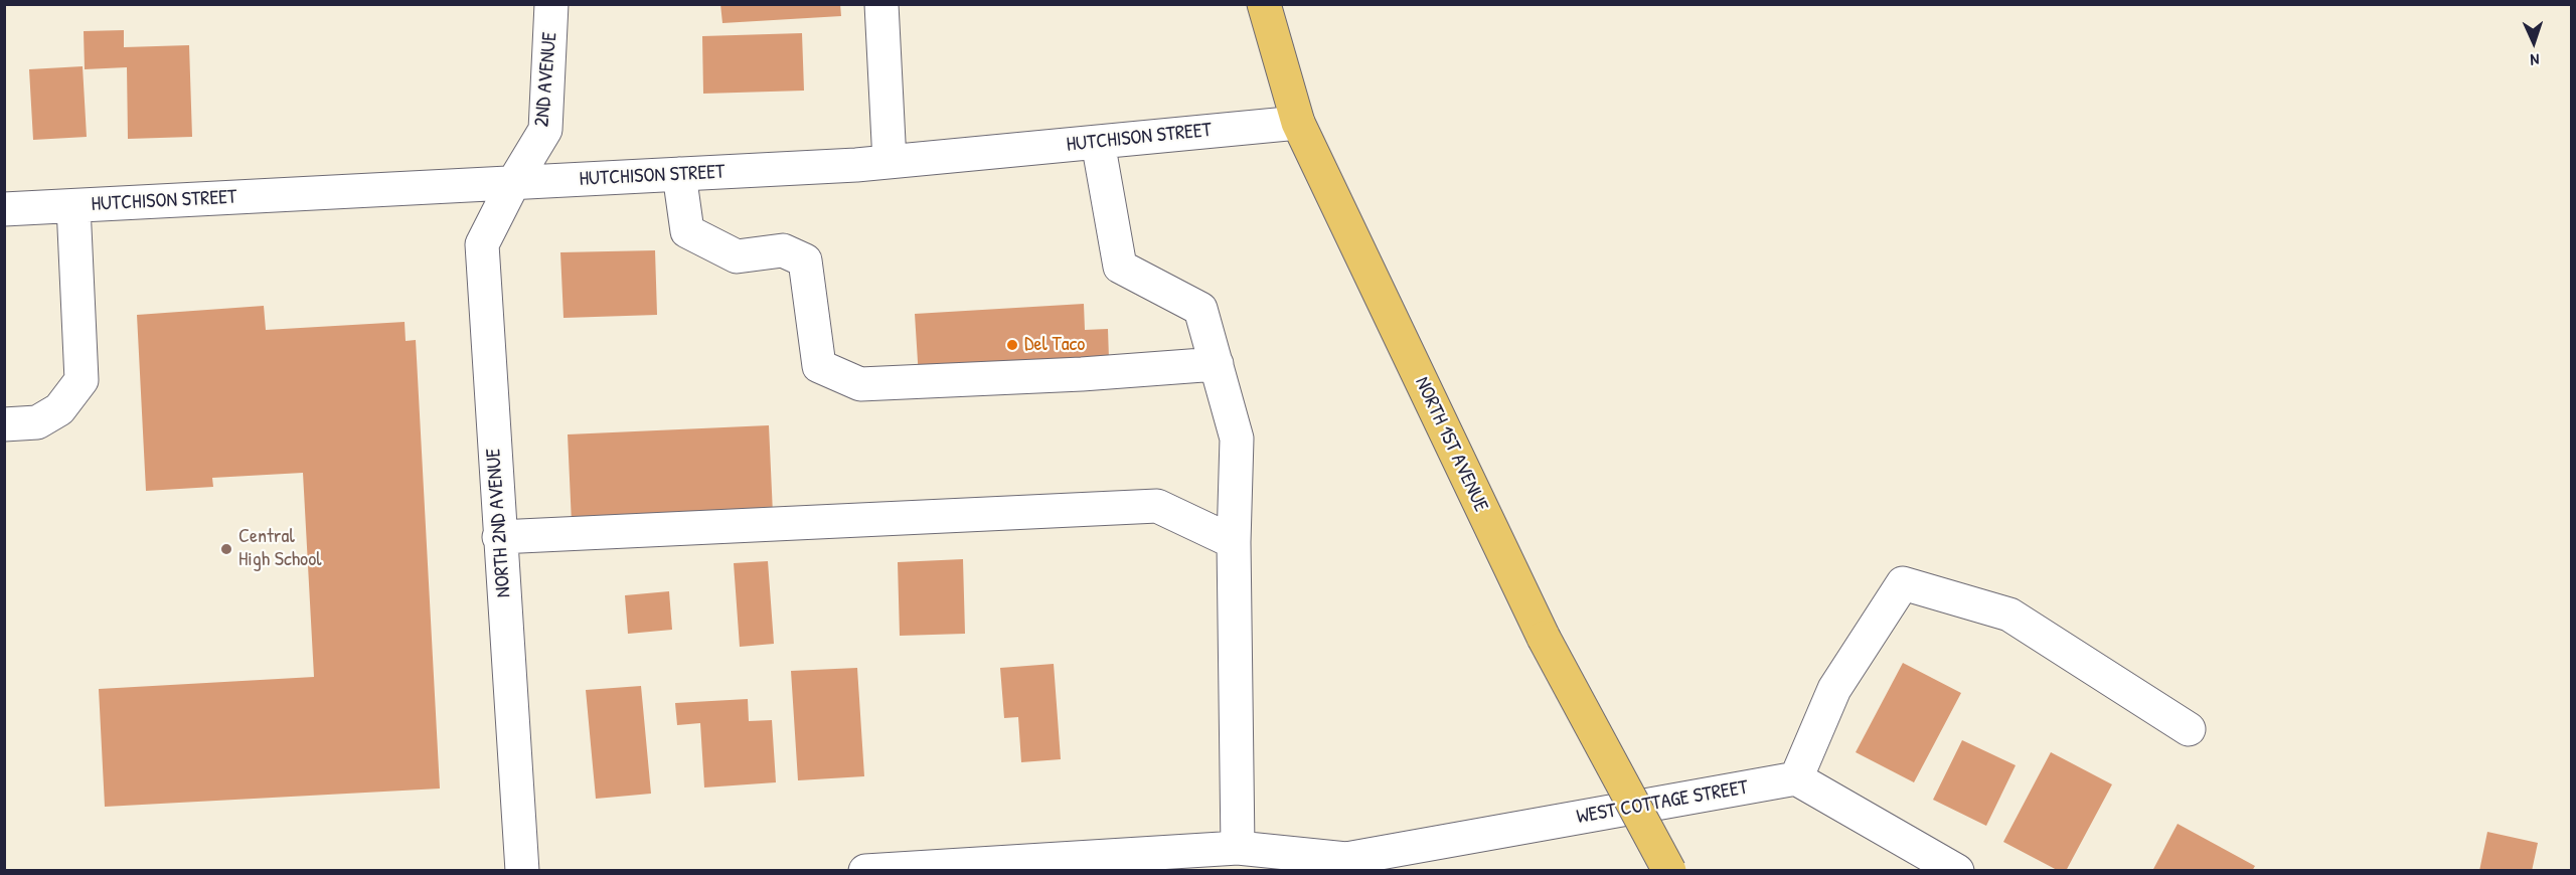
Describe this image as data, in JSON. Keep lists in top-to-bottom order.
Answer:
{
  "streets": {
    "main road": ["NORTH 1ST AVENUE"],
    "street": [
      "2ND AVENUE",
      "HUTCHISON STREET",
      "NORTH 2ND AVENUE",
      "WEST COTTAGE STREET"
    ]
  },
  "crossings": [
    ["2ND AVENUE", "HUTCHISON STREET"],
    ["2ND AVENUE", "NORTH 2ND AVENUE"],
    ["HUTCHISON STREET", "NORTH 1ST AVENUE"],
    ["HUTCHISON STREET", "NORTH 2ND AVENUE"]
  ],
  "places": ["Del Taco", "Central High School"],
  "north": "bottom"
}
